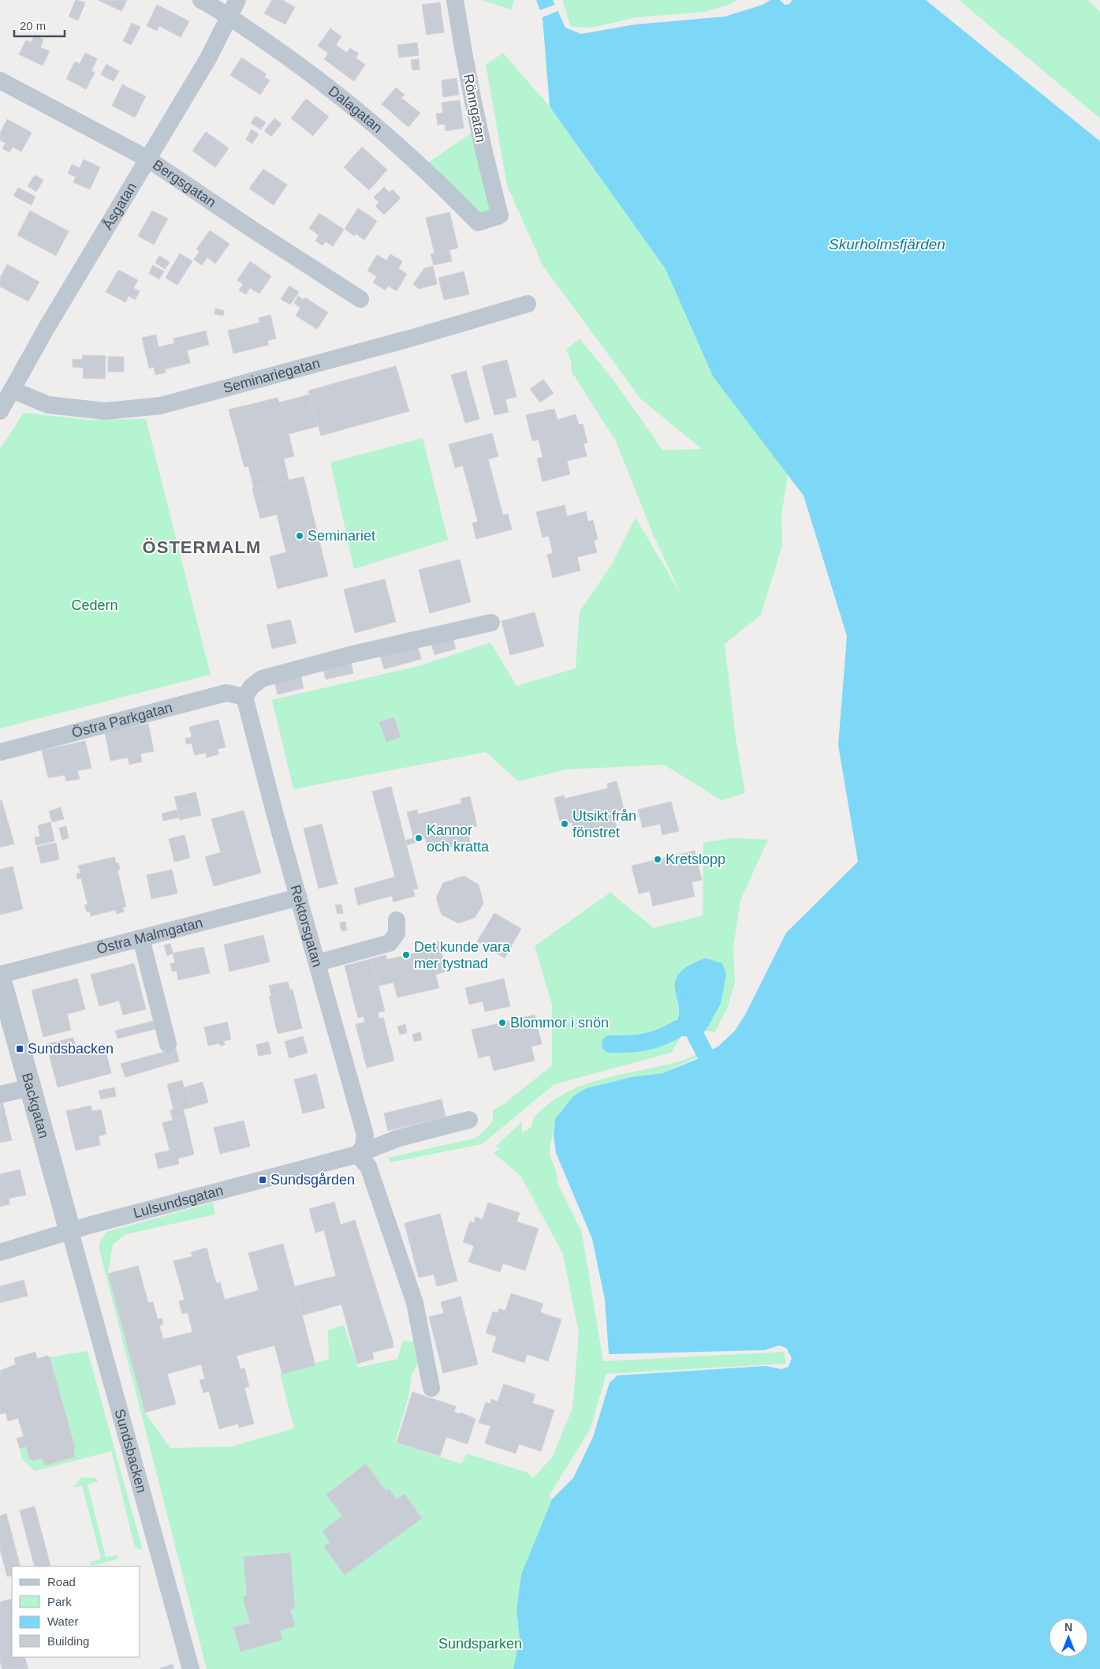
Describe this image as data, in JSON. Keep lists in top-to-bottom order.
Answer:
{
  "streets": {
    "street": [
      "Rönngatan",
      "Dalagatan",
      "Bergsgatan",
      "Åsgatan",
      "Seminariegatan",
      "Östra Parkgatan",
      "Rektorsgatan",
      "Östra Malmgatan",
      "Backgatan",
      "Lulsundsgatan",
      "Sundsbacken"
    ]
  },
  "crossings": [
    ["Rönngatan", "Dalagatan"],
    ["Dalagatan", "Åsgatan"],
    ["Bergsgatan", "Åsgatan"],
    ["Åsgatan", "Seminariegatan"],
    ["Östra Parkgatan", "Rektorsgatan"],
    ["Rektorsgatan", "Östra Malmgatan"],
    ["Rektorsgatan", "Lulsundsgatan"],
    ["Backgatan", "Lulsundsgatan"],
    ["Backgatan", "Sundsbacken"],
    ["Lulsundsgatan", "Sundsbacken"]
  ],
  "districts": ["ÖSTERMALM"],
  "water": ["Skurholmsfjärden"],
  "parks": ["Cedern", "Sundsparken"],
  "places": {
    "other": [
      "Seminariet",
      "Utsikt från fönstret",
      "Kannor och kratta",
      "Kretslopp",
      "Det kunde vara mer tystnad",
      "Blommor i snön"
    ],
    "transit": ["Sundsbacken", "Sundsgården"]
  },
  "legend": [
    "Road",
    "Park",
    "Water",
    "Building"
  ],
  "scale_bar": "20 m",
  "north": "top"
}
